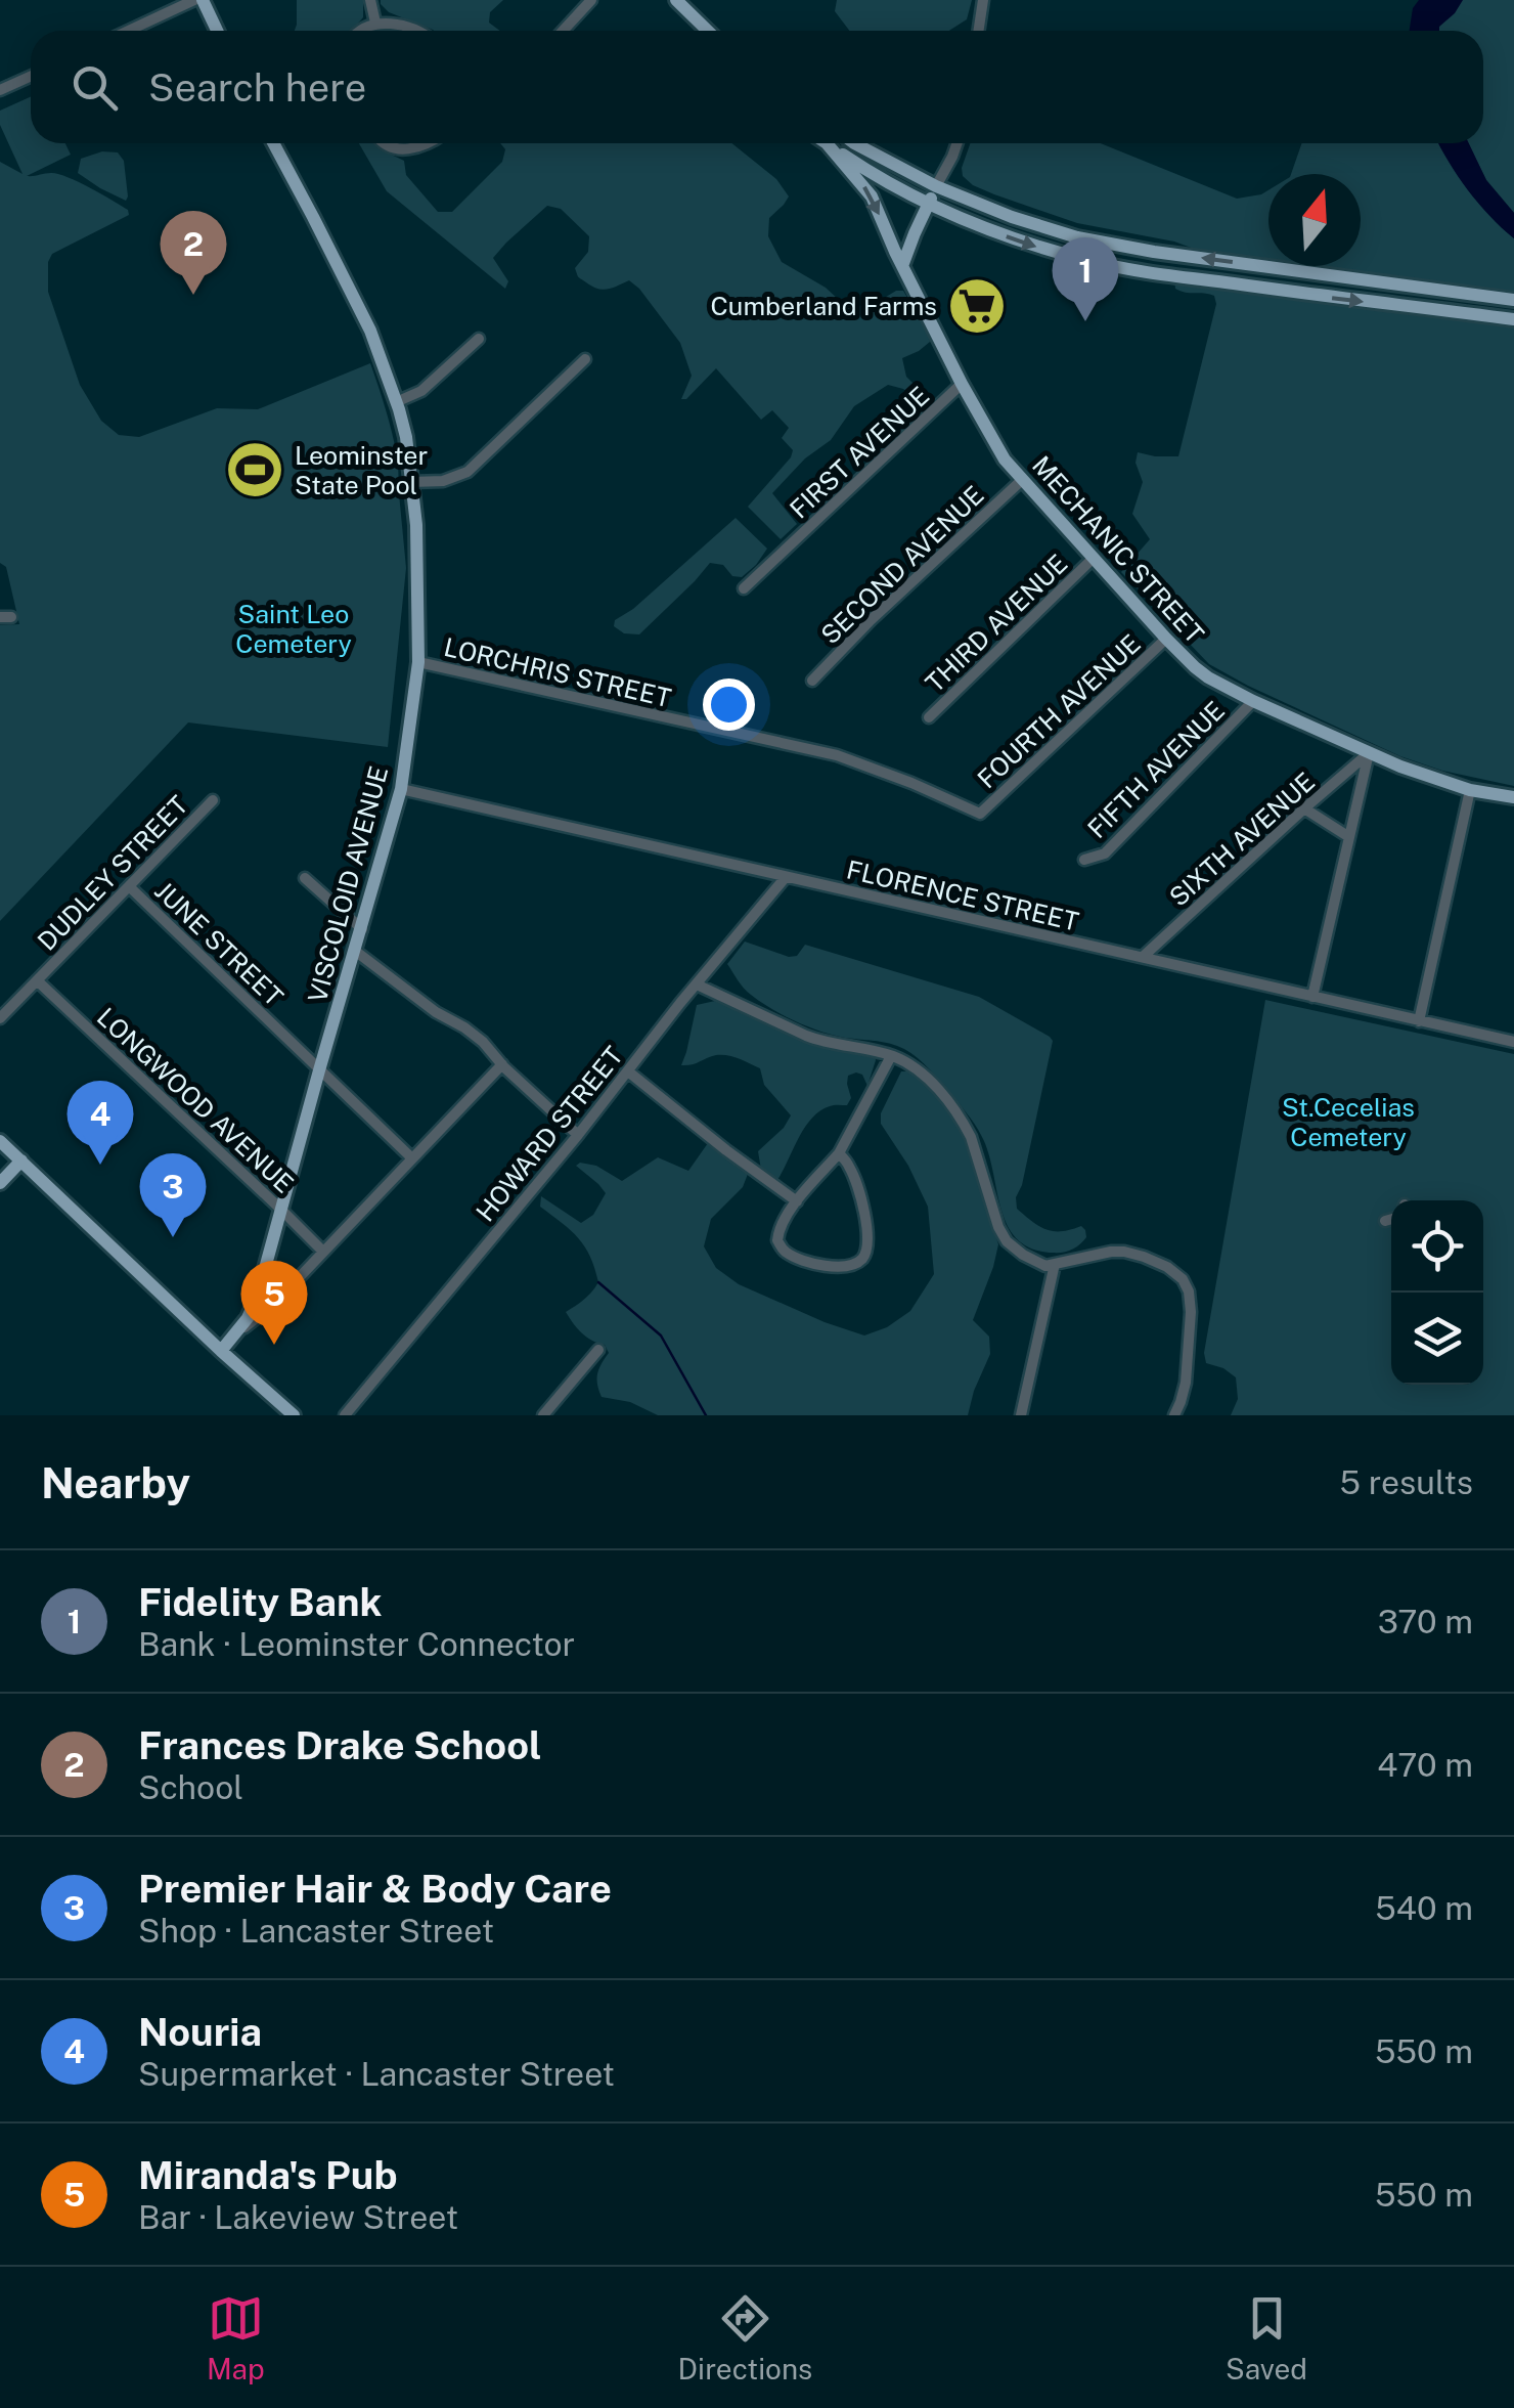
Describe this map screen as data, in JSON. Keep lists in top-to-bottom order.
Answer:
{
  "streets": {
    "main road": ["MECHANIC STREET", "VISCOLOID AVENUE"],
    "street": [
      "FIRST AVENUE",
      "SECOND AVENUE",
      "THIRD AVENUE",
      "LORCHRIS STREET",
      "FOURTH AVENUE",
      "FIFTH AVENUE",
      "SIXTH AVENUE",
      "DUDLEY STREET",
      "FLORENCE STREET",
      "JUNE STREET",
      "LONGWOOD AVENUE",
      "HOWARD STREET"
    ]
  },
  "crossings": [
    ["FIRST AVENUE", "MECHANIC STREET"],
    ["MECHANIC STREET", "SECOND AVENUE"],
    ["MECHANIC STREET", "THIRD AVENUE"],
    ["MECHANIC STREET", "FOURTH AVENUE"],
    ["MECHANIC STREET", "FIFTH AVENUE"],
    ["MECHANIC STREET", "SIXTH AVENUE"],
    ["LORCHRIS STREET", "FOURTH AVENUE"],
    ["LORCHRIS STREET", "VISCOLOID AVENUE"],
    ["SIXTH AVENUE", "FLORENCE STREET"],
    ["DUDLEY STREET", "JUNE STREET"],
    ["DUDLEY STREET", "LONGWOOD AVENUE"],
    ["VISCOLOID AVENUE", "FLORENCE STREET"],
    ["VISCOLOID AVENUE", "JUNE STREET"],
    ["VISCOLOID AVENUE", "LONGWOOD AVENUE"],
    ["FLORENCE STREET", "HOWARD STREET"]
  ],
  "parks": ["Saint Leo Cemetery", "St.Cecelias Cemetery"],
  "places": {
    "supermarket": ["Cumberland Farms"],
    "sports": ["Leominster State Pool"]
  },
  "north": "top",
  "page": {
    "search": "Search here",
    "pins": [
      "2",
      "1",
      "4",
      "3",
      "5"
    ],
    "heading": ["Nearby", "5 results"],
    "list": [
      {
        "mark": "1",
        "name": "Fidelity Bank",
        "note": "Bank · Leominster Connector",
        "value": "370 m"
      },
      {
        "mark": "2",
        "name": "Frances Drake School",
        "note": "School",
        "value": "470 m"
      },
      {
        "mark": "3",
        "name": "Premier Hair & Body Care",
        "note": "Shop · Lancaster Street",
        "value": "540 m"
      },
      {
        "mark": "4",
        "name": "Nouria",
        "note": "Supermarket · Lancaster Street",
        "value": "550 m"
      },
      {
        "mark": "5",
        "name": "Miranda's Pub",
        "note": "Bar · Lakeview Street",
        "value": "550 m"
      }
    ],
    "nav": ["Map", "Directions", "Saved"]
  }
}
